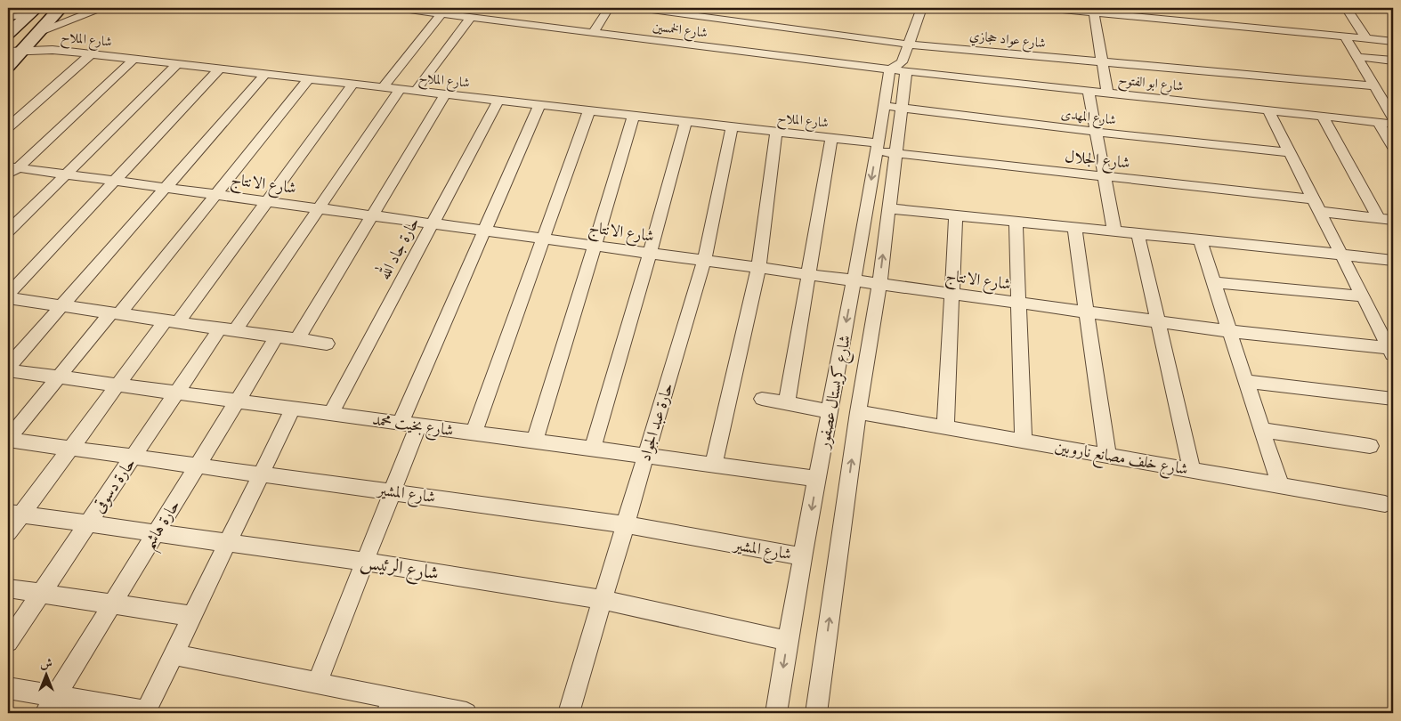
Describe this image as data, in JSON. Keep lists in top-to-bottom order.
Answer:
{
  "streets": {
    "street": [
      "شارع الخمسين",
      "شارع الملاح",
      "شارع عواد حجازي",
      "شارع ابو الفتوح",
      "شارع المهدى",
      "شارع الجلال",
      "شارع الانتاج",
      "حارة جاد الله",
      "شارع كريستال عصفور",
      "حارة عبد الجواد",
      "شارع بخيت محمد",
      "شارع خلف مصانع ناروبين",
      "حارة دسوقى",
      "شارع المشير",
      "حارة هاشم",
      "شارع الرئيس"
    ]
  },
  "crossings": [
    ["شارع الخمسين", "شارع ابو الفتوح"],
    ["شارع الخمسين", "شارع كريستال عصفور"],
    ["شارع الملاح", "شارع الجلال"],
    ["شارع الملاح", "حارة جاد الله"],
    ["شارع الملاح", "شارع كريستال عصفور"],
    ["شارع الملاح", "حارة عبد الجواد"],
    ["شارع الملاح", "حارة دسوقى"],
    ["شارع ابو الفتوح", "شارع كريستال عصفور"],
    ["شارع المهدى", "شارع كريستال عصفور"],
    ["شارع الجلال", "شارع كريستال عصفور"],
    ["شارع الانتاج", "حارة جاد الله"],
    ["شارع الانتاج", "شارع كريستال عصفور"],
    ["شارع الانتاج", "حارة عبد الجواد"],
    ["شارع الانتاج", "حارة دسوقى"],
    ["حارة جاد الله", "شارع بخيت محمد"],
    ["شارع كريستال عصفور", "شارع بخيت محمد"],
    ["شارع كريستال عصفور", "شارع خلف مصانع ناروبين"],
    ["شارع كريستال عصفور", "شارع المشير"],
    ["شارع كريستال عصفور", "شارع الرئيس"],
    ["حارة عبد الجواد", "شارع بخيت محمد"],
    ["حارة عبد الجواد", "شارع المشير"],
    ["حارة عبد الجواد", "شارع الرئيس"],
    ["شارع بخيت محمد", "حارة دسوقى"],
    ["شارع بخيت محمد", "حارة هاشم"],
    ["حارة دسوقى", "شارع المشير"],
    ["حارة دسوقى", "شارع الرئيس"],
    ["شارع المشير", "حارة هاشم"],
    ["حارة هاشم", "شارع الرئيس"]
  ],
  "north": "top"
}
